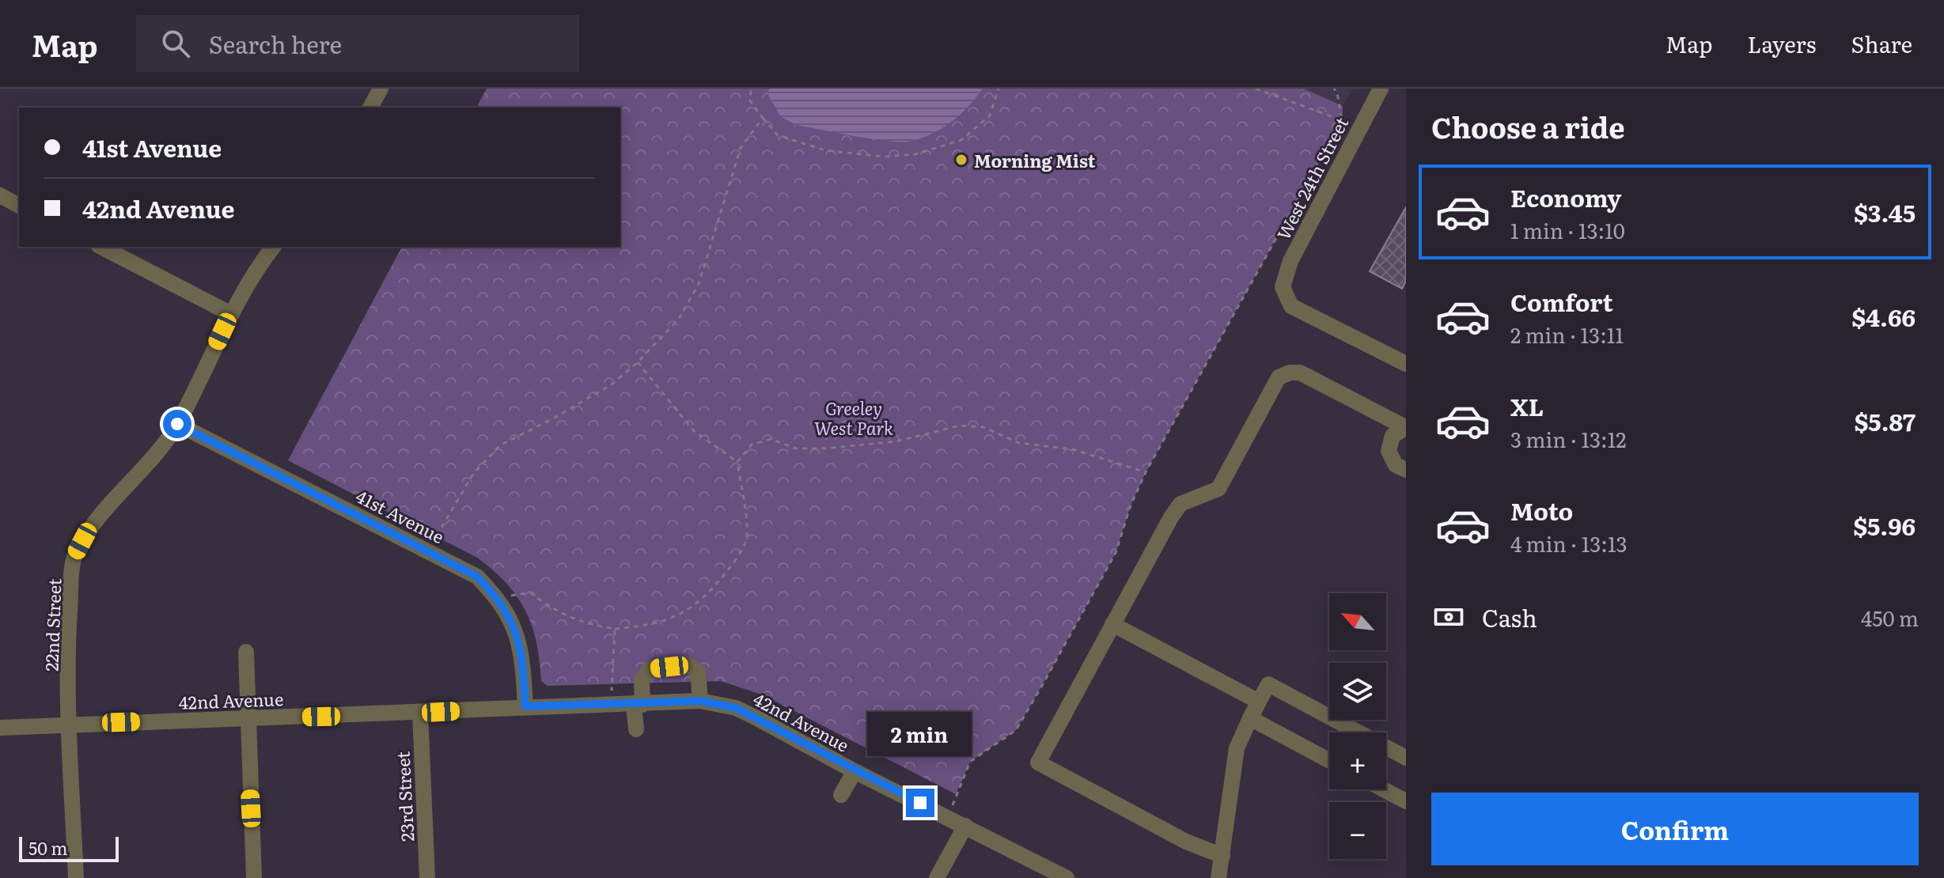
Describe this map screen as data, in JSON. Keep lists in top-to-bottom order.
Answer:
{
  "streets": {
    "street": [
      "West 24th Street",
      "41st Avenue",
      "22nd Street",
      "42nd Avenue",
      "23rd Street"
    ]
  },
  "crossings": [
    ["41st Avenue", "22nd Street"],
    ["41st Avenue", "42nd Avenue"],
    ["22nd Street", "42nd Avenue"],
    ["42nd Avenue", "23rd Street"]
  ],
  "parks": ["Greeley West Park"],
  "places": ["Morning Mist"],
  "scale_bar": "50 m",
  "north": "top left",
  "page": {
    "header": "Map",
    "search": "Search here",
    "nav": ["Map", "Layers", "Share"],
    "heading": "Choose a ride",
    "banner": ["41st Avenue", "42nd Avenue"],
    "list": [
      {
        "name": "Economy",
        "note": "1 min · 13:10",
        "value": "$3.45"
      },
      {
        "name": "Comfort",
        "note": "2 min · 13:11",
        "value": "$4.66"
      },
      {
        "name": "XL",
        "note": "3 min · 13:12",
        "value": "$5.87"
      },
      {
        "name": "Moto",
        "note": "4 min · 13:13",
        "value": "$5.96"
      }
    ],
    "pay": ["Cash", "450 m"],
    "map_buttons": ["+", "−"],
    "bubble": "2 min",
    "buttons": "Confirm",
    "scale": "50 m"
  }
}
